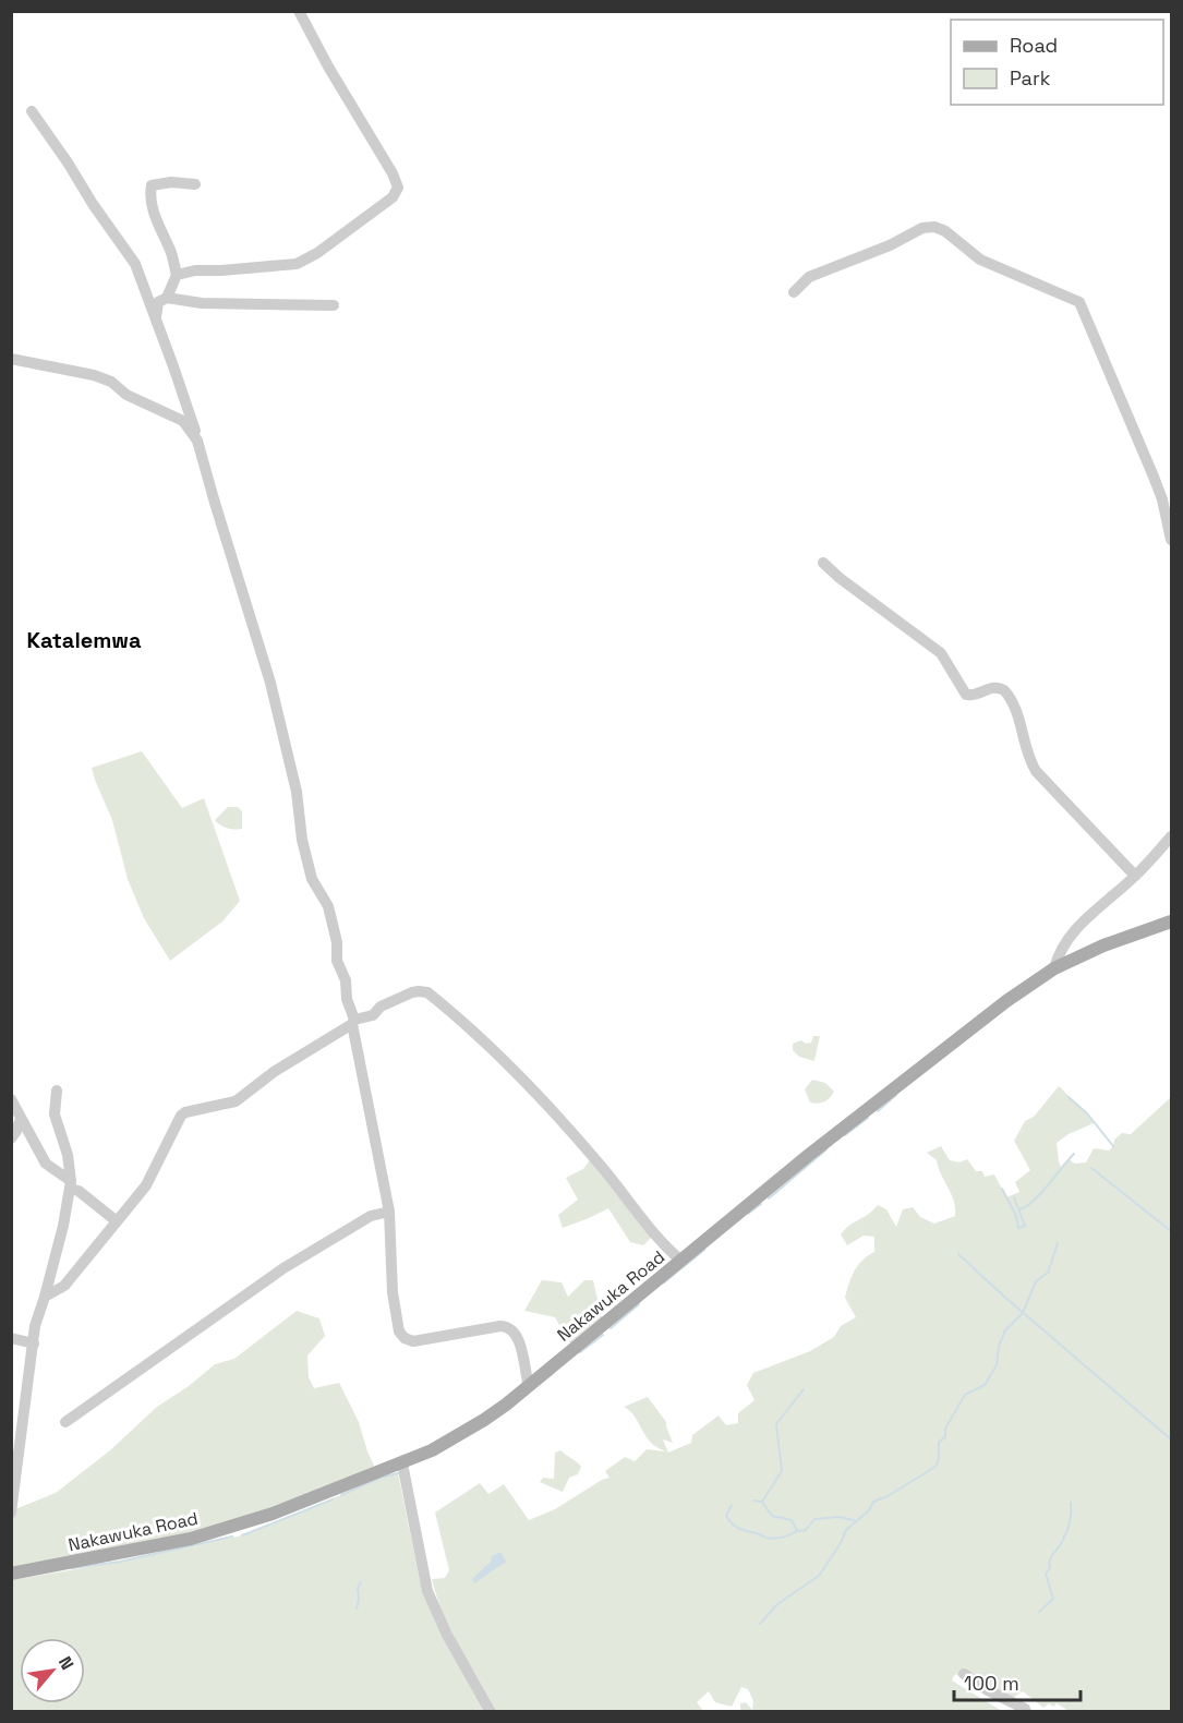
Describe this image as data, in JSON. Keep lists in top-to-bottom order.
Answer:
{
  "streets": {
    "main road": ["Nakawuka Road"]
  },
  "districts": ["Katalemwa"],
  "legend": ["Road", "Park"],
  "scale_bar": "100 m",
  "north": "top right"
}
